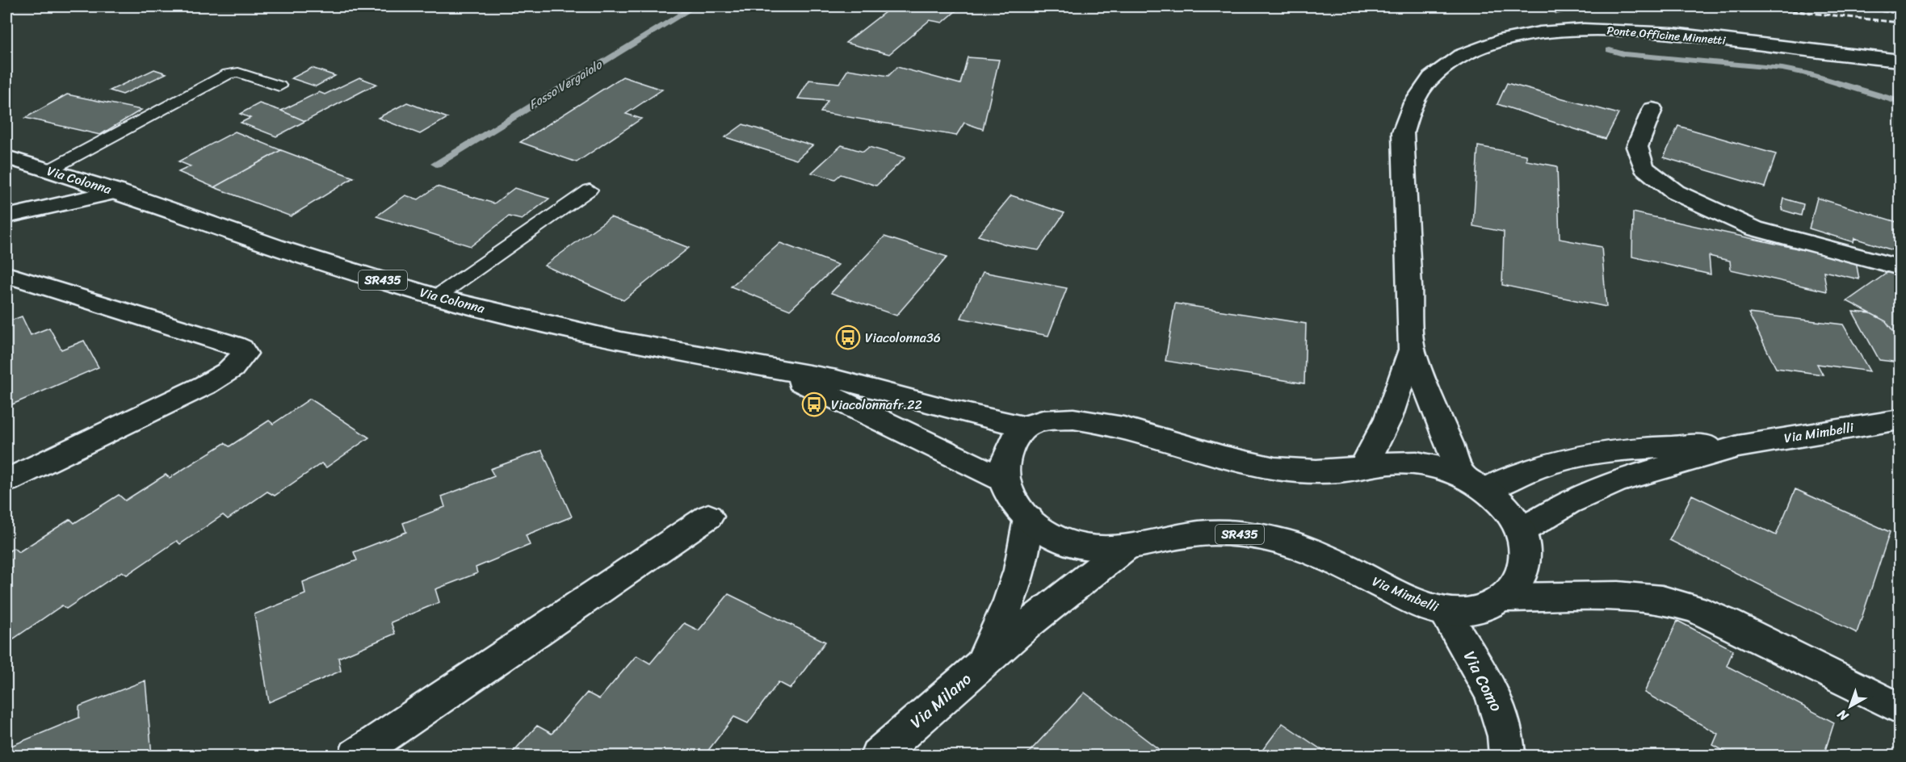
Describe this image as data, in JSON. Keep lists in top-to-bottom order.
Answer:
{
  "streets": {
    "main road": [
      "Ponte Officine Minnetti",
      "Via Colonna",
      "SR435",
      "Via Mimbelli",
      "Via Como",
      "Via Milano"
    ]
  },
  "crossings": [
    ["Ponte Officine Minnetti", "SR435"],
    ["Via Colonna", "SR435"],
    ["SR435", "Via Mimbelli"],
    ["Via Mimbelli", "Via Como"],
    ["Via Mimbelli", "Via Milano"]
  ],
  "water": ["Fosso Vergaiolo"],
  "places": {
    "bus stop": ["Viacolonna36", "Viacolonnafr.22"]
  },
  "north": "bottom left"
}
